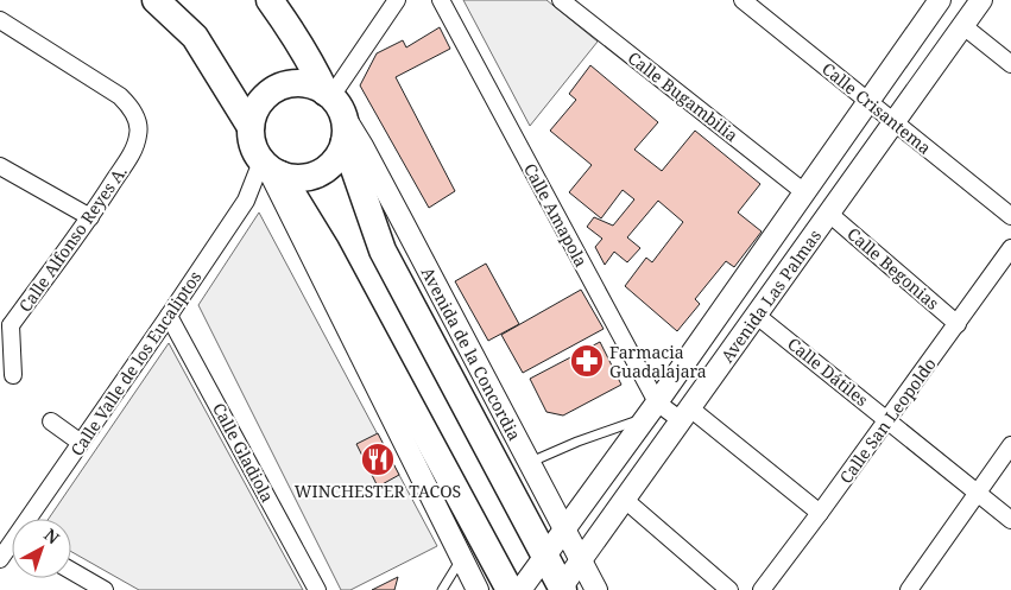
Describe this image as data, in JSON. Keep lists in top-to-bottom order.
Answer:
{
  "streets": {
    "main road": ["Avenida de la Concordia"],
    "street": [
      "Calle Bugambilia",
      "Calle Crisantema",
      "Calle Amapola",
      "Calle Alfonso Reyes A.",
      "Calle Begonias",
      "Avenida Las Palmas",
      "Calle Valle de los Eucaliptos",
      "Calle Dátiles",
      "Calle San Leopoldo",
      "Calle Gladiola"
    ]
  },
  "crossings": [
    ["Calle Bugambilia", "Avenida Las Palmas"],
    ["Calle Crisantema", "Avenida Las Palmas"],
    ["Calle Amapola", "Avenida Las Palmas"],
    ["Calle Amapola", "Calle San Leopoldo"],
    ["Calle Begonias", "Avenida Las Palmas"],
    ["Calle Begonias", "Calle San Leopoldo"],
    ["Avenida Las Palmas", "Avenida de la Concordia"],
    ["Avenida Las Palmas", "Calle Dátiles"],
    ["Avenida de la Concordia", "Calle Valle de los Eucaliptos"],
    ["Calle Valle de los Eucaliptos", "Calle Gladiola"],
    ["Calle Dátiles", "Calle San Leopoldo"]
  ],
  "places": {
    "pharmacy": ["Farmacia Guadalajara"],
    "restaurant": ["WINCHESTER TACOS"]
  },
  "north": "top right"
}
